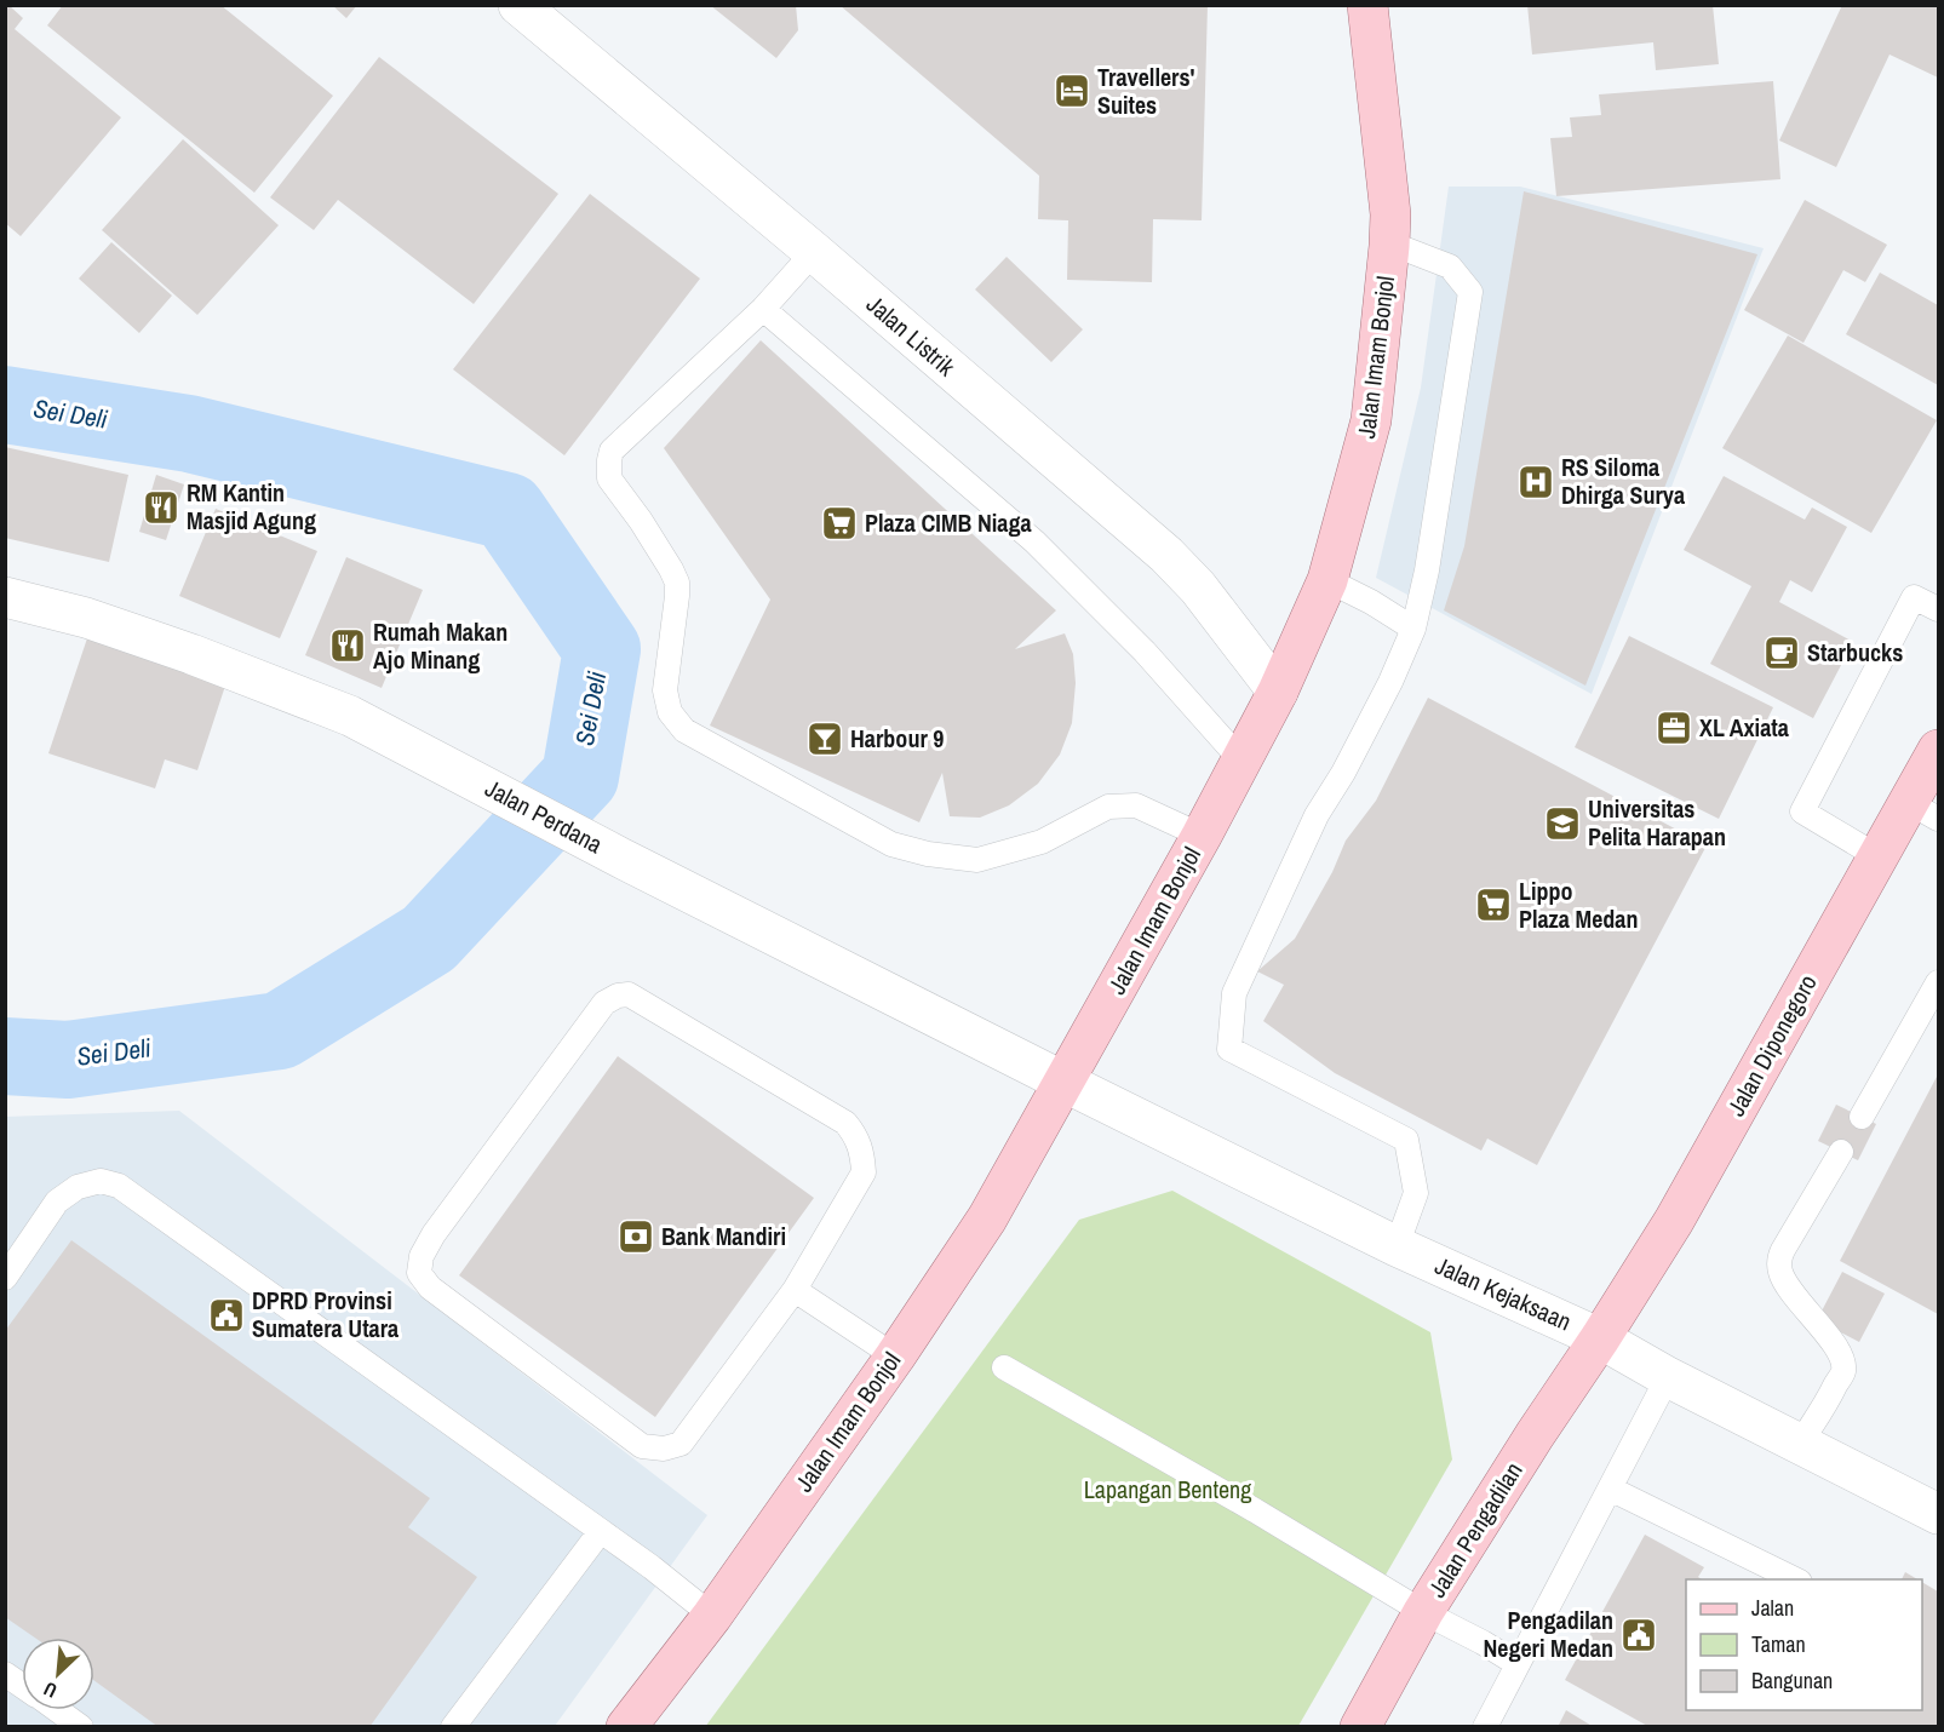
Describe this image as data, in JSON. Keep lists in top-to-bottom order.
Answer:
{
  "streets": {
    "main road": [
      "Jalan Listrik",
      "Jalan Imam Bonjol",
      "Jalan Perdana",
      "Jalan Diponegoro",
      "Jalan Kejaksaan",
      "Jalan Pengadilan"
    ]
  },
  "crossings": [
    ["Jalan Listrik", "Jalan Imam Bonjol"],
    ["Jalan Imam Bonjol", "Jalan Perdana"],
    ["Jalan Imam Bonjol", "Jalan Kejaksaan"],
    ["Jalan Perdana", "Jalan Kejaksaan"],
    ["Jalan Diponegoro", "Jalan Kejaksaan"],
    ["Jalan Diponegoro", "Jalan Pengadilan"],
    ["Jalan Kejaksaan", "Jalan Pengadilan"]
  ],
  "water": ["Sei Deli"],
  "parks": ["Lapangan Benteng"],
  "places": {
    "hotel": ["Travellers' Suites"],
    "hospital": ["RS Siloma Dhirga Surya"],
    "restaurant": ["RM Kantin Masjid Agung", "Rumah Makan Ajo Minang"],
    "supermarket": ["Plaza CIMB Niaga", "Lippo Plaza Medan"],
    "cafe": ["Starbucks"],
    "office": ["XL Axiata"],
    "bar": ["Harbour 9"],
    "school or university": ["Universitas Pelita Harapan"],
    "bank": ["Bank Mandiri"],
    "public building": ["DPRD Provinsi Sumatera Utara", "Pengadilan Negeri Medan"]
  },
  "legend": ["Jalan", "Taman", "Bangunan"],
  "north": "bottom left"
}
